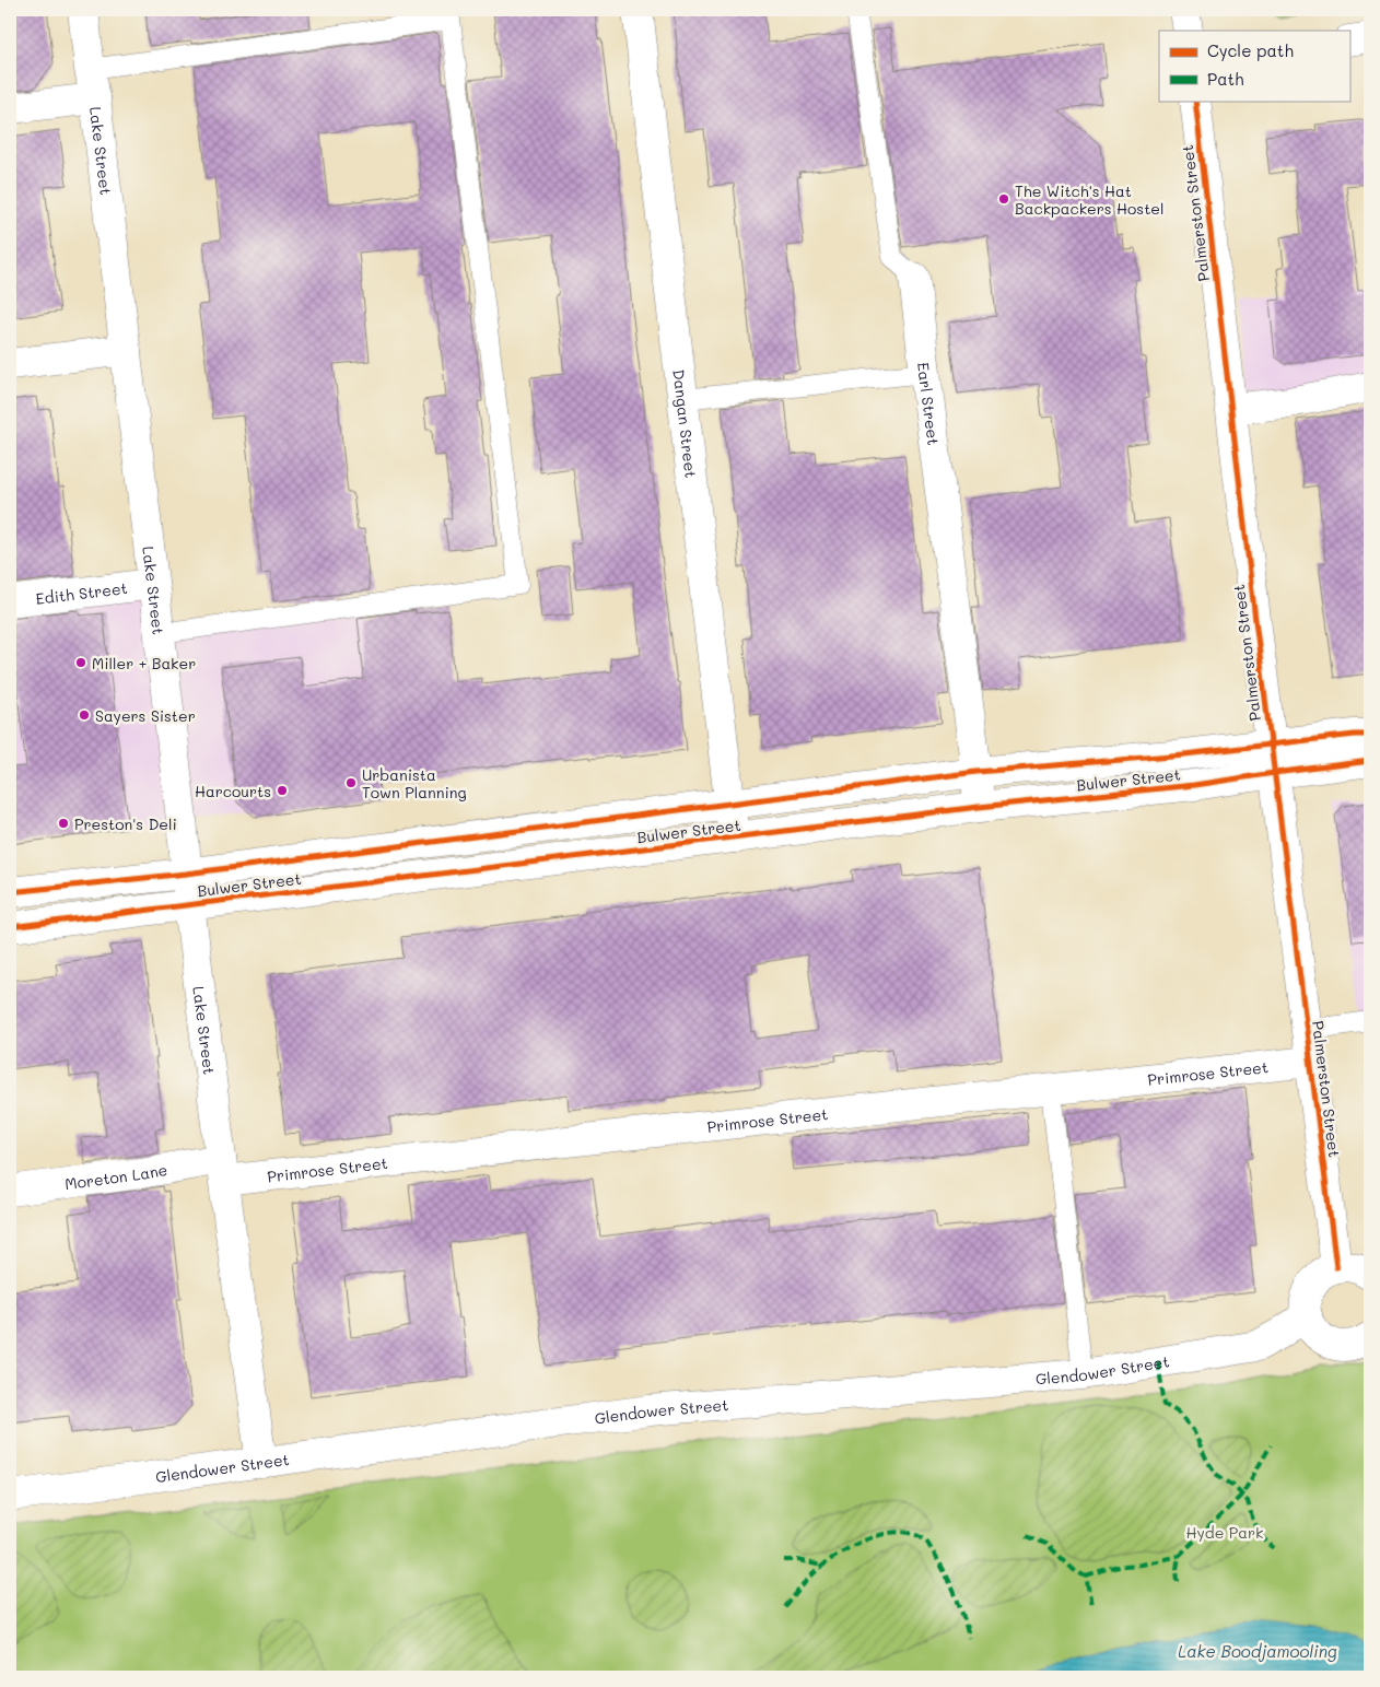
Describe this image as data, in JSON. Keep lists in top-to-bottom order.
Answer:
{
  "streets": {
    "street": [
      "Lake Street",
      "Palmerston Street",
      "Earl Street",
      "Dangan Street",
      "Edith Street",
      "Bulwer Street",
      "Primrose Street",
      "Moreton Lane",
      "Glendower Street"
    ]
  },
  "crossings": [
    ["Lake Street", "Edith Street"],
    ["Lake Street", "Bulwer Street"],
    ["Lake Street", "Primrose Street"],
    ["Lake Street", "Moreton Lane"],
    ["Lake Street", "Glendower Street"],
    ["Palmerston Street", "Bulwer Street"],
    ["Palmerston Street", "Primrose Street"],
    ["Earl Street", "Bulwer Street"],
    ["Dangan Street", "Bulwer Street"],
    ["Primrose Street", "Moreton Lane"]
  ],
  "water": ["Lake Boodjamooling"],
  "parks": ["Hyde Park"],
  "places": [
    "The Witch's Hat Backpackers Hostel",
    "Miller + Baker",
    "Sayers Sister",
    "Urbanista Town Planning",
    "Harcourts",
    "Preston's Deli"
  ],
  "legend": ["Cycle path", "Path"]
}
